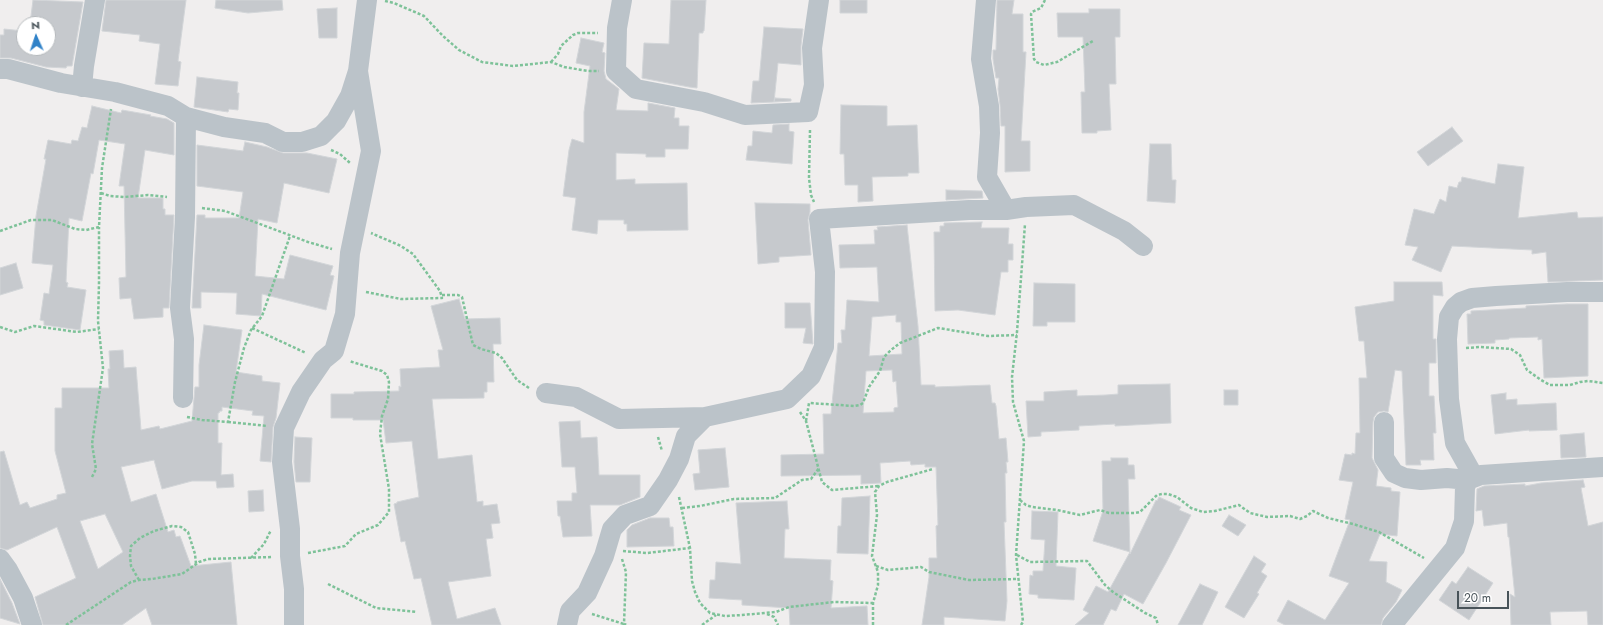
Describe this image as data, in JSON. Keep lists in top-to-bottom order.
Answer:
{
  "scale_bar": "20 m",
  "north": "top"
}
